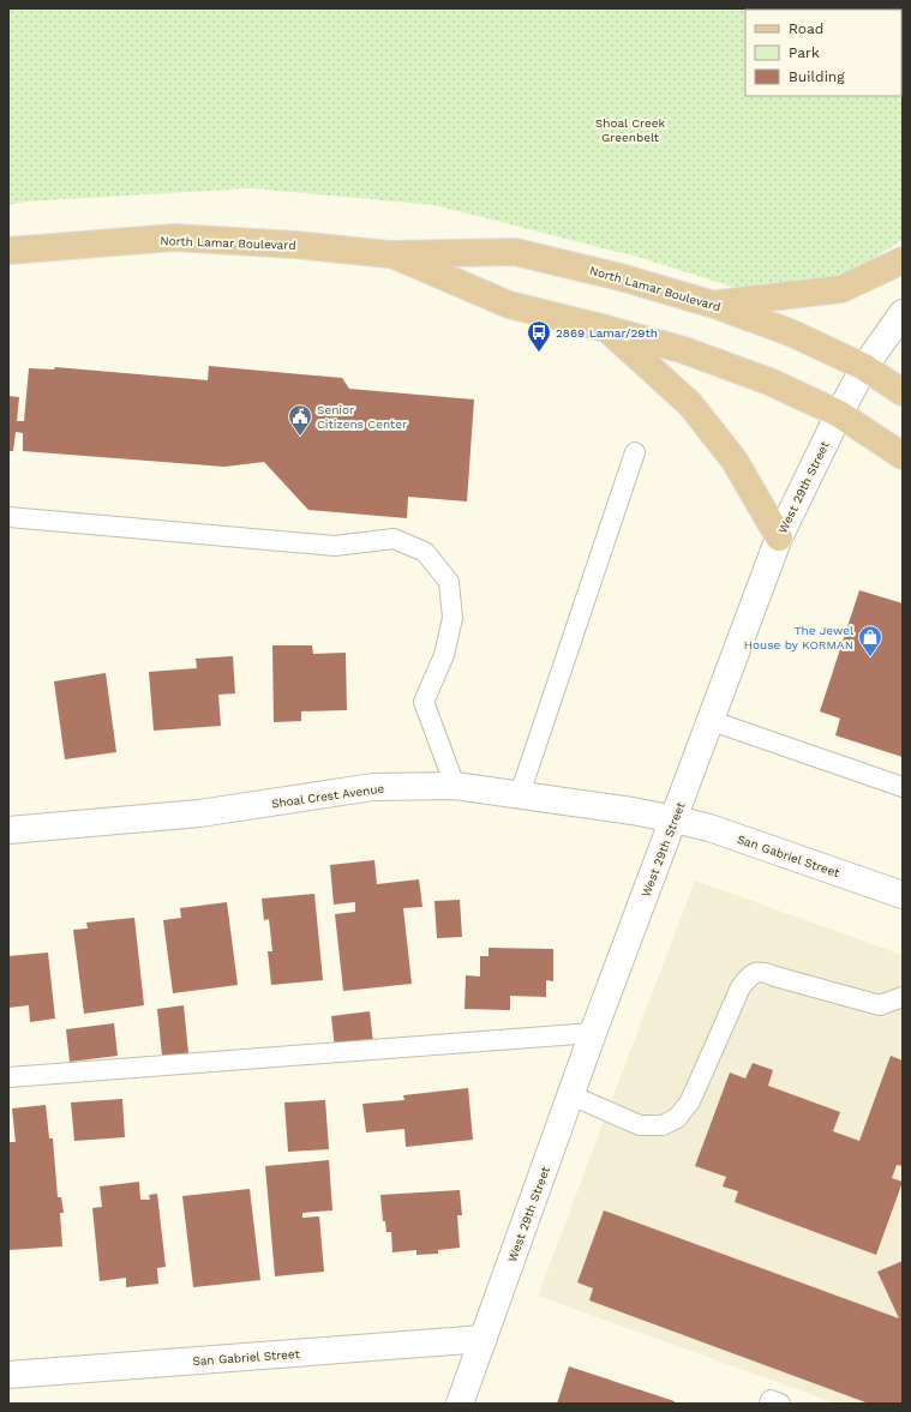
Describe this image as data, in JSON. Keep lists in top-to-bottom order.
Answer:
{
  "streets": {
    "main road": ["North Lamar Boulevard"],
    "street": ["West 29th Street", "Shoal Crest Avenue", "San Gabriel Street"]
  },
  "crossings": [
    ["North Lamar Boulevard", "West 29th Street"],
    ["West 29th Street", "Shoal Crest Avenue"],
    ["West 29th Street", "San Gabriel Street"],
    ["Shoal Crest Avenue", "San Gabriel Street"]
  ],
  "parks": ["Shoal Creek Greenbelt"],
  "places": {
    "bus stop": ["2869 Lamar/29th"],
    "public building": ["Senior Citizens Center"],
    "shop": ["The Jewel House by KORMAN"]
  },
  "legend": ["Road", "Park", "Building"]
}
